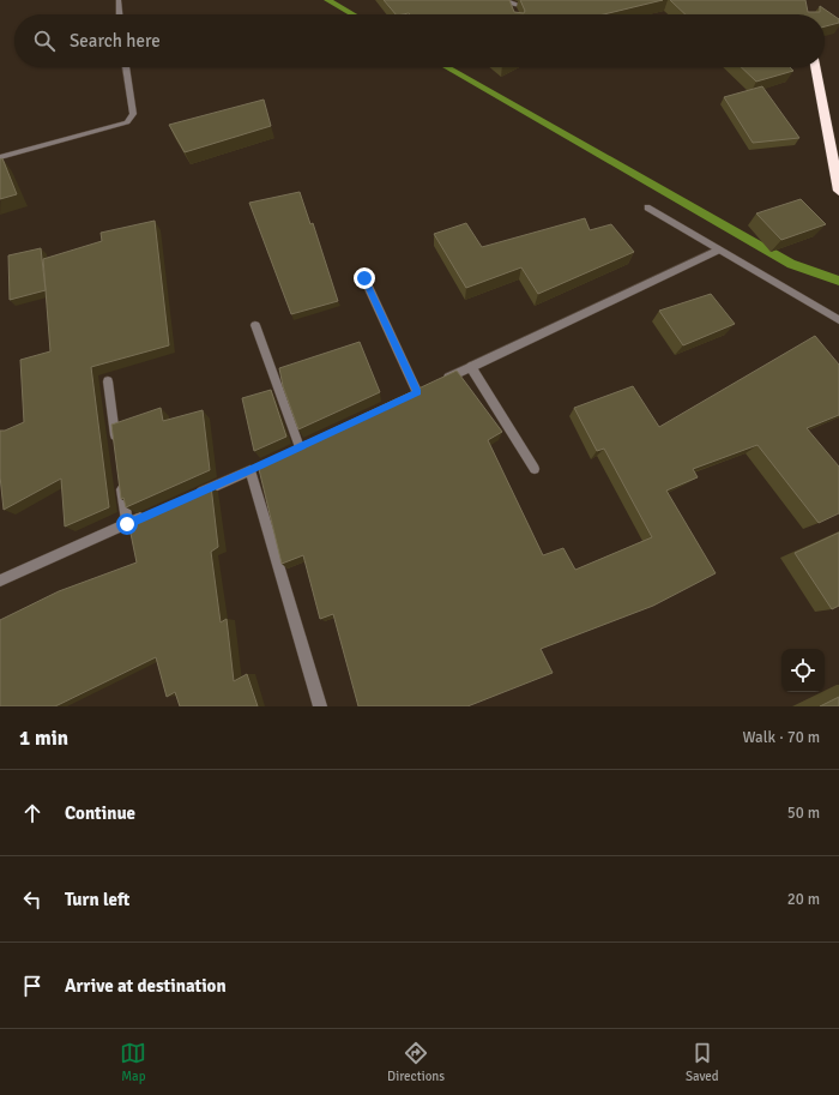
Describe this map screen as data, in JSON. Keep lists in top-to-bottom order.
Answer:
{
  "page": {
    "search": "Search here",
    "heading": ["1 min", "Walk · 70 m"],
    "list": [
      ["Continue", "50 m"],
      ["Turn left", "20 m"],
      "Arrive at destination"
    ],
    "nav": ["Map", "Directions", "Saved"]
  }
}
